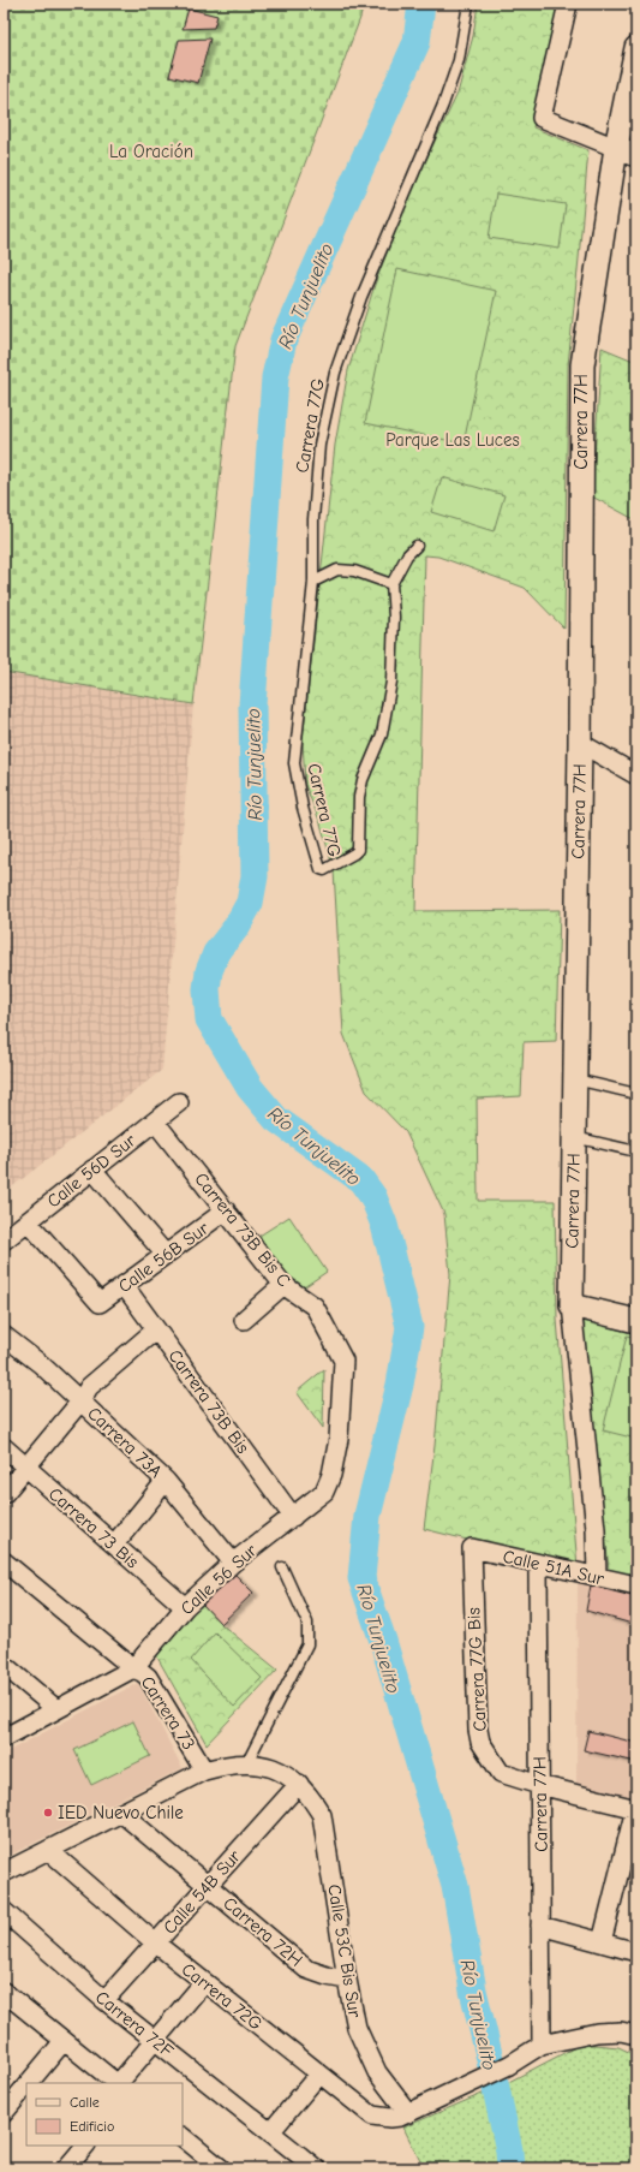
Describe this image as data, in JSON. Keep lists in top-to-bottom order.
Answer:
{
  "streets": {
    "street": [
      "Carrera 77H",
      "Calle 56D Sur",
      "Carrera 73B Bis C",
      "Calle 56B Sur",
      "Carrera 73B Bis",
      "Carrera 73A",
      "Carrera 73 Bis",
      "Calle 51A Sur",
      "Calle 56 Sur",
      "Carrera 77G Bis",
      "Carrera 73",
      "Calle 54B Sur",
      "Carrera 72H",
      "Calle 53C Bis Sur",
      "Carrera 72G",
      "Carrera 72F"
    ],
    "lane": ["Carrera 77G"]
  },
  "crossings": [
    ["Carrera 77H", "Calle 51A Sur"],
    ["Carrera 77H", "Carrera 77G Bis"],
    ["Carrera 77H", "Carrera 72G"],
    ["Calle 56D Sur", "Carrera 73B Bis C"],
    ["Calle 56D Sur", "Calle 56B Sur"],
    ["Carrera 73B Bis C", "Calle 56B Sur"],
    ["Carrera 73B Bis C", "Calle 56 Sur"],
    ["Calle 56B Sur", "Carrera 73B Bis"],
    ["Carrera 73B Bis", "Calle 56 Sur"],
    ["Carrera 73A", "Calle 56 Sur"],
    ["Carrera 73 Bis", "Calle 56 Sur"],
    ["Calle 51A Sur", "Carrera 77G Bis"],
    ["Calle 56 Sur", "Carrera 73"],
    ["Calle 54B Sur", "Carrera 72H"],
    ["Calle 54B Sur", "Calle 53C Bis Sur"],
    ["Calle 54B Sur", "Carrera 72G"],
    ["Calle 54B Sur", "Carrera 72F"],
    ["Carrera 72H", "Calle 53C Bis Sur"],
    ["Calle 53C Bis Sur", "Carrera 72G"]
  ],
  "water": ["Río Tunjuelito"],
  "parks": ["La Oración", "Parque Las Luces"],
  "places": ["IED Nuevo Chile"],
  "legend": ["Calle", "Edificio"]
}
